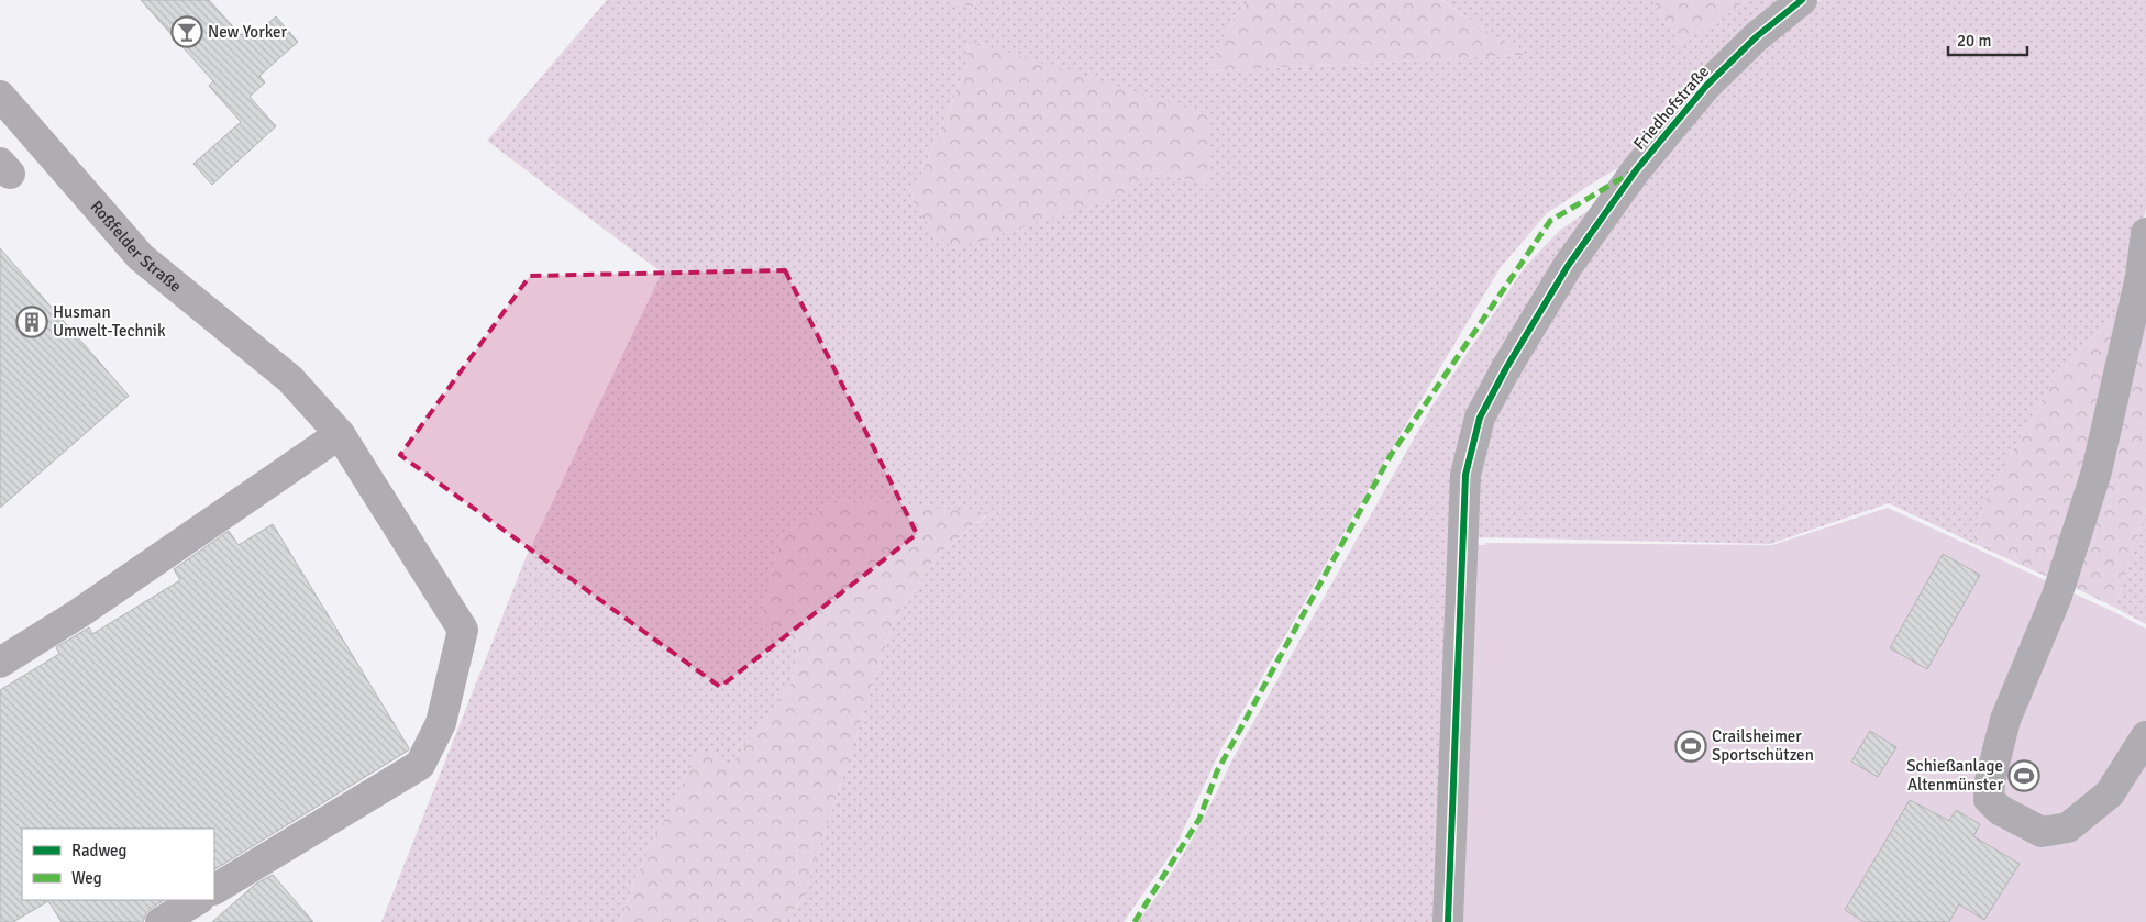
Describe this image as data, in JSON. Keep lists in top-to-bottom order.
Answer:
{
  "streets": {
    "street": ["Friedhofstraße", "Roßfelder Straße"]
  },
  "places": {
    "bar": ["New Yorker"],
    "building": ["Husman Umwelt-Technik"],
    "sports": ["Crailsheimer Sportschützen", "Schießanlage Altenmünster"]
  },
  "legend": ["Radweg", "Weg"],
  "scale_bar": "20 m"
}
